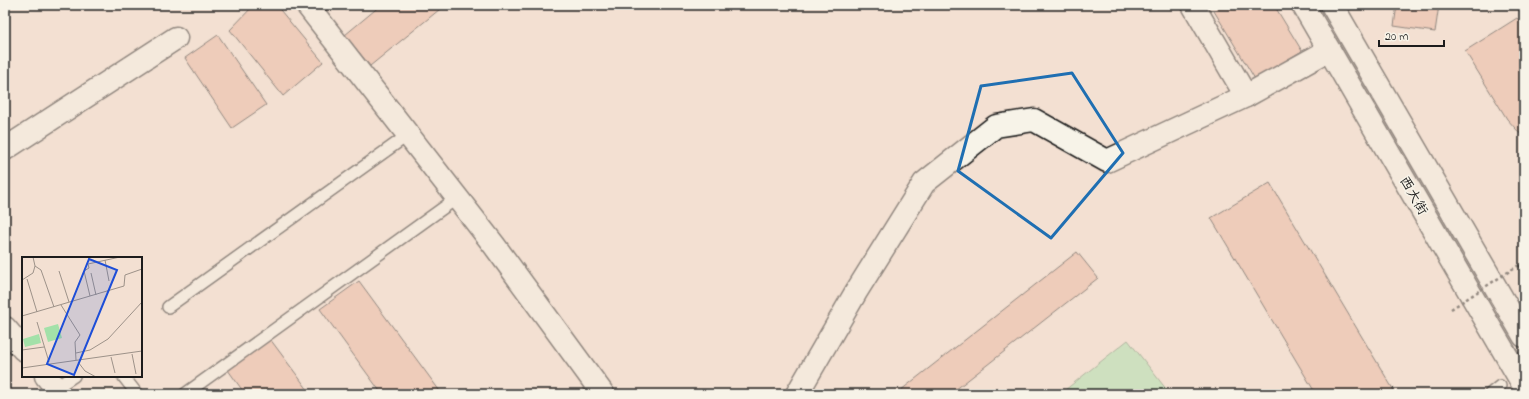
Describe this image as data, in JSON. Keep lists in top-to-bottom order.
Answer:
{
  "streets": {
    "street": ["西大街"]
  },
  "scale_bar": "20 m"
}
